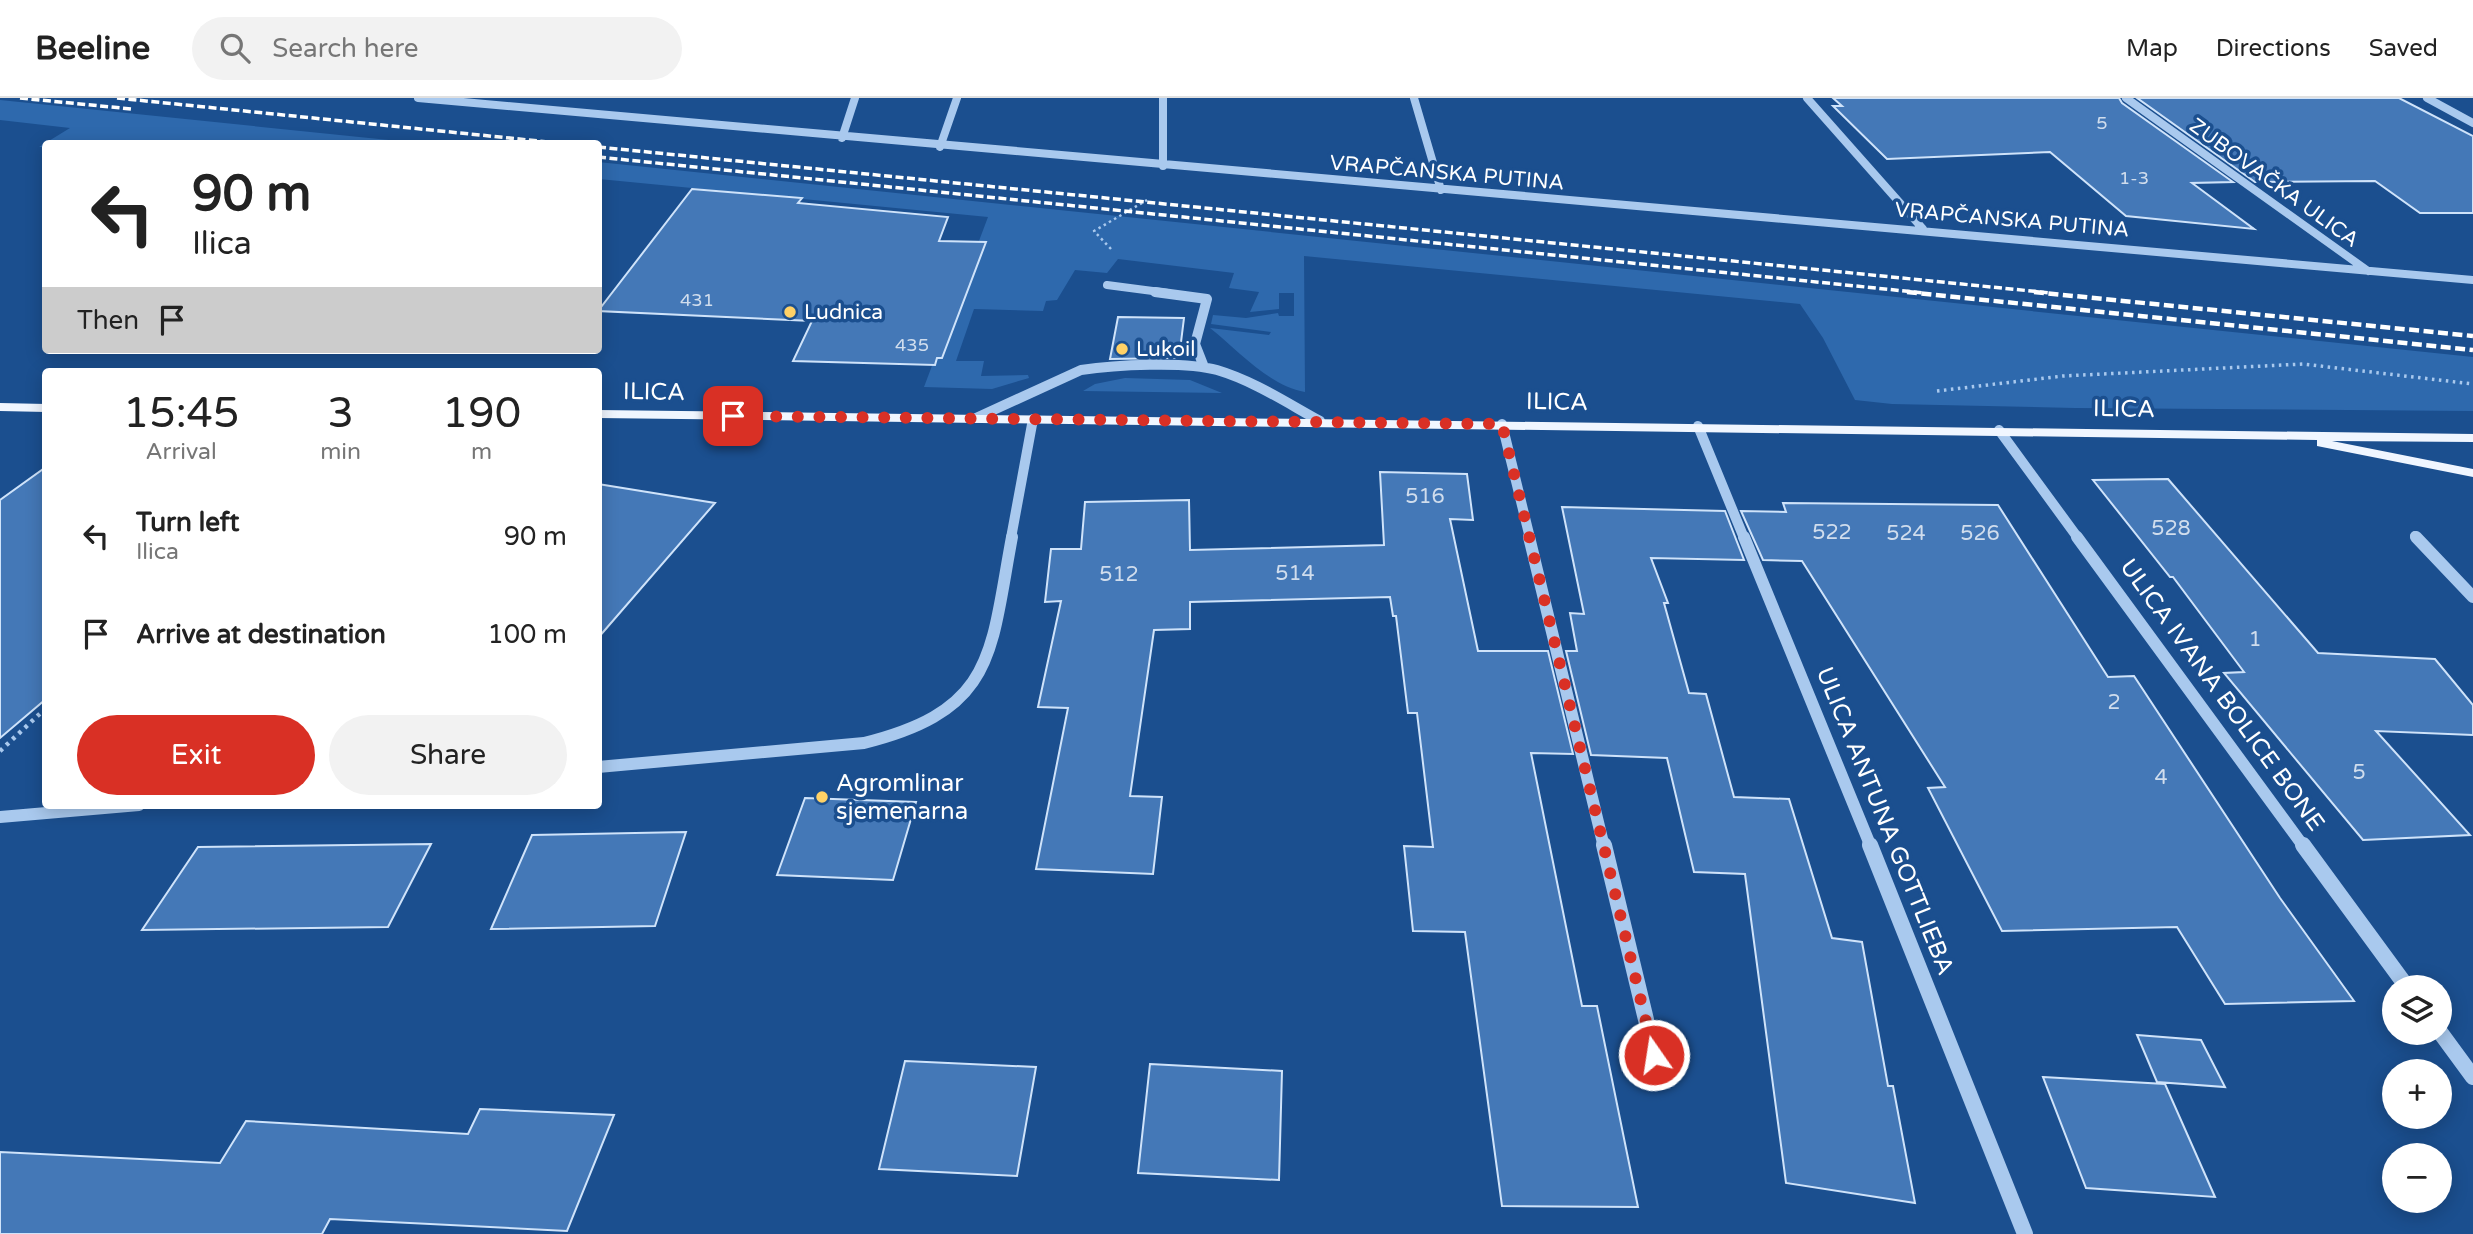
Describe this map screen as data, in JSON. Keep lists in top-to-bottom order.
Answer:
{
  "streets": {
    "main road": ["ILICA"],
    "street": [
      "VRAPČANSKA PUTINA",
      "ZUBOVAČKA ULICA",
      "ULICA IVANA BOLICE BONE",
      "ULICA ANTUNA GOTTLIEBA"
    ]
  },
  "crossings": [
    ["VRAPČANSKA PUTINA", "ZUBOVAČKA ULICA"],
    ["ILICA", "ULICA IVANA BOLICE BONE"],
    ["ILICA", "ULICA ANTUNA GOTTLIEBA"]
  ],
  "places": ["Ludnica", "Lukoil", "Agromlinar sjemenarna"],
  "house_numbers": [
    "5",
    "1-3",
    "431",
    "435",
    "516",
    "528",
    "522",
    "524",
    "526",
    "514",
    "512",
    "1",
    "2",
    "5",
    "4"
  ],
  "page": {
    "header": "Beeline",
    "search": "Search here",
    "nav": ["Map", "Directions", "Saved"],
    "turn": ["90 m", "Ilica"],
    "then": "Then",
    "eta": [
      "15:45",
      "Arrival",
      "3",
      "min",
      "190",
      "m"
    ],
    "list": [
      {
        "name": "Turn left",
        "note": "Ilica",
        "value": "90 m"
      },
      {
        "name": "Arrive at destination",
        "value": "100 m"
      }
    ],
    "buttons": ["Exit", "Share"],
    "map_buttons": ["+", "−"]
  }
}
